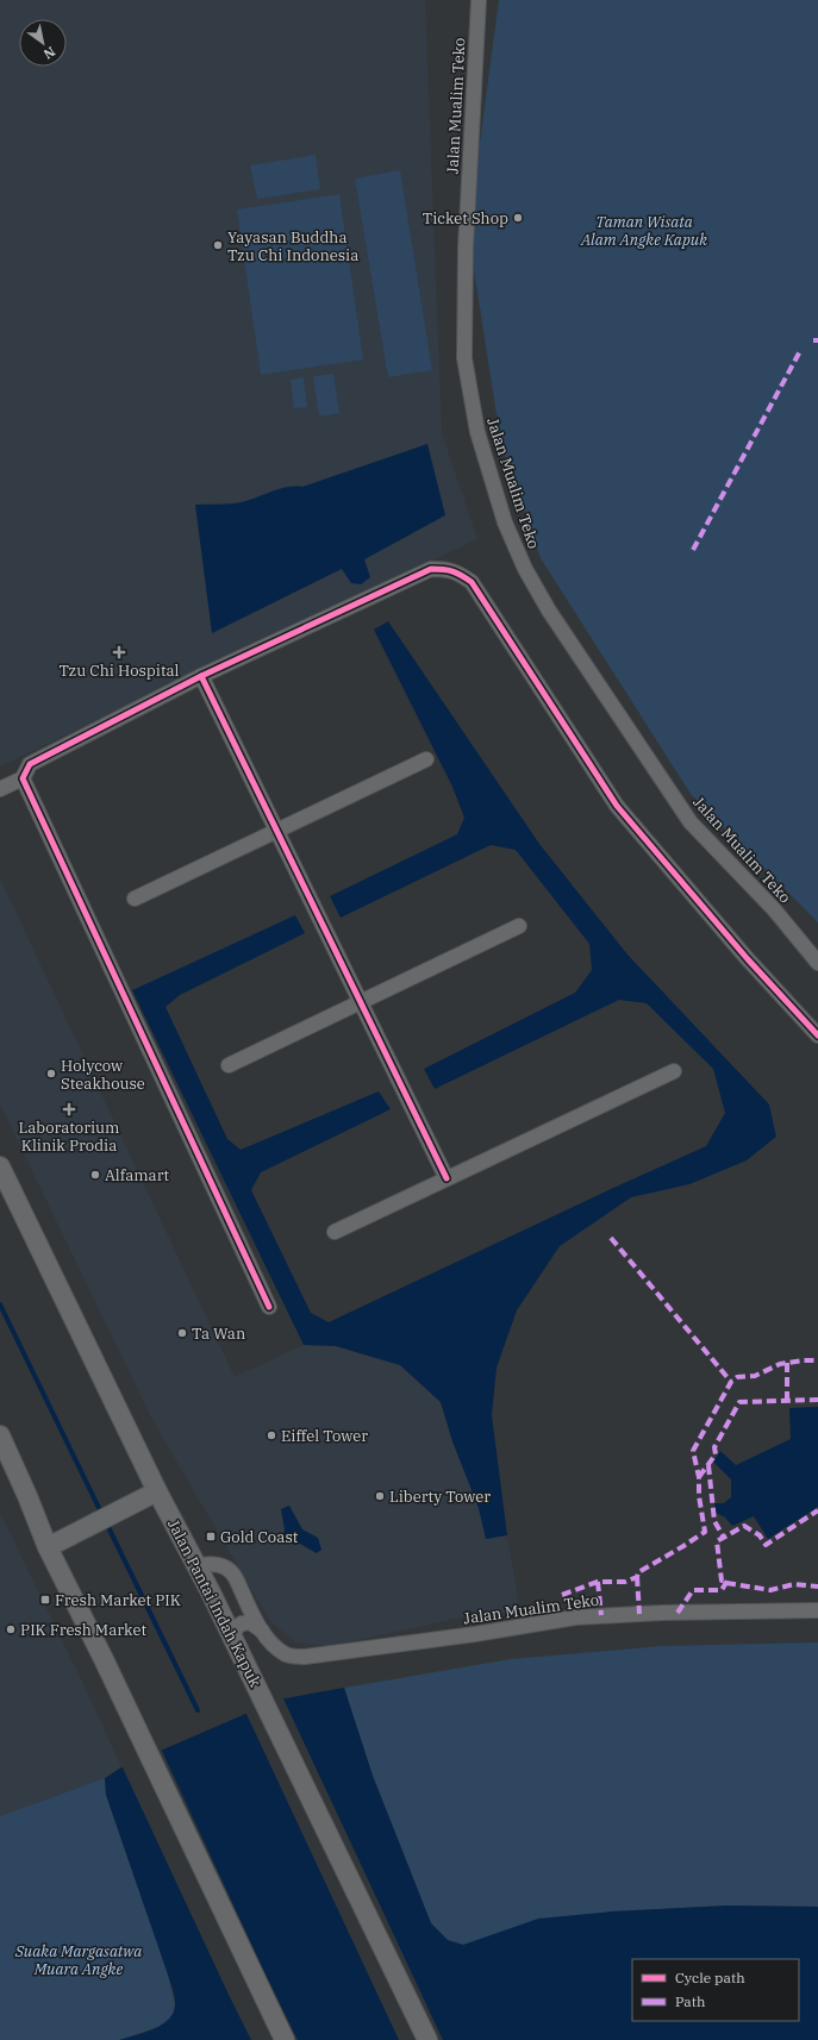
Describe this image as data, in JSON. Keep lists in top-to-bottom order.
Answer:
{
  "streets": {
    "main road": ["Jalan Pantai Indah Kapuk"],
    "street": ["Jalan Mualim Teko"]
  },
  "crossings": [
    ["Jalan Mualim Teko", "Jalan Pantai Indah Kapuk"]
  ],
  "parks": ["Taman Wisata Alam Angke Kapuk", "Suaka Margasatwa Muara Angke"],
  "places": {
    "other": [
      "Ticket Shop",
      "Yayasan Buddha Tzu Chi Indonesia",
      "Holycow Steakhouse",
      "Alfamart",
      "Ta Wan",
      "Eiffel Tower",
      "Liberty Tower",
      "PIK Fresh Market"
    ],
    "health": ["Tzu Chi Hospital", "Laboratorium Klinik Prodia"],
    "transit": ["Gold Coast", "Fresh Market PIK"]
  },
  "legend": ["Cycle path", "Path"],
  "north": "bottom right"
}
